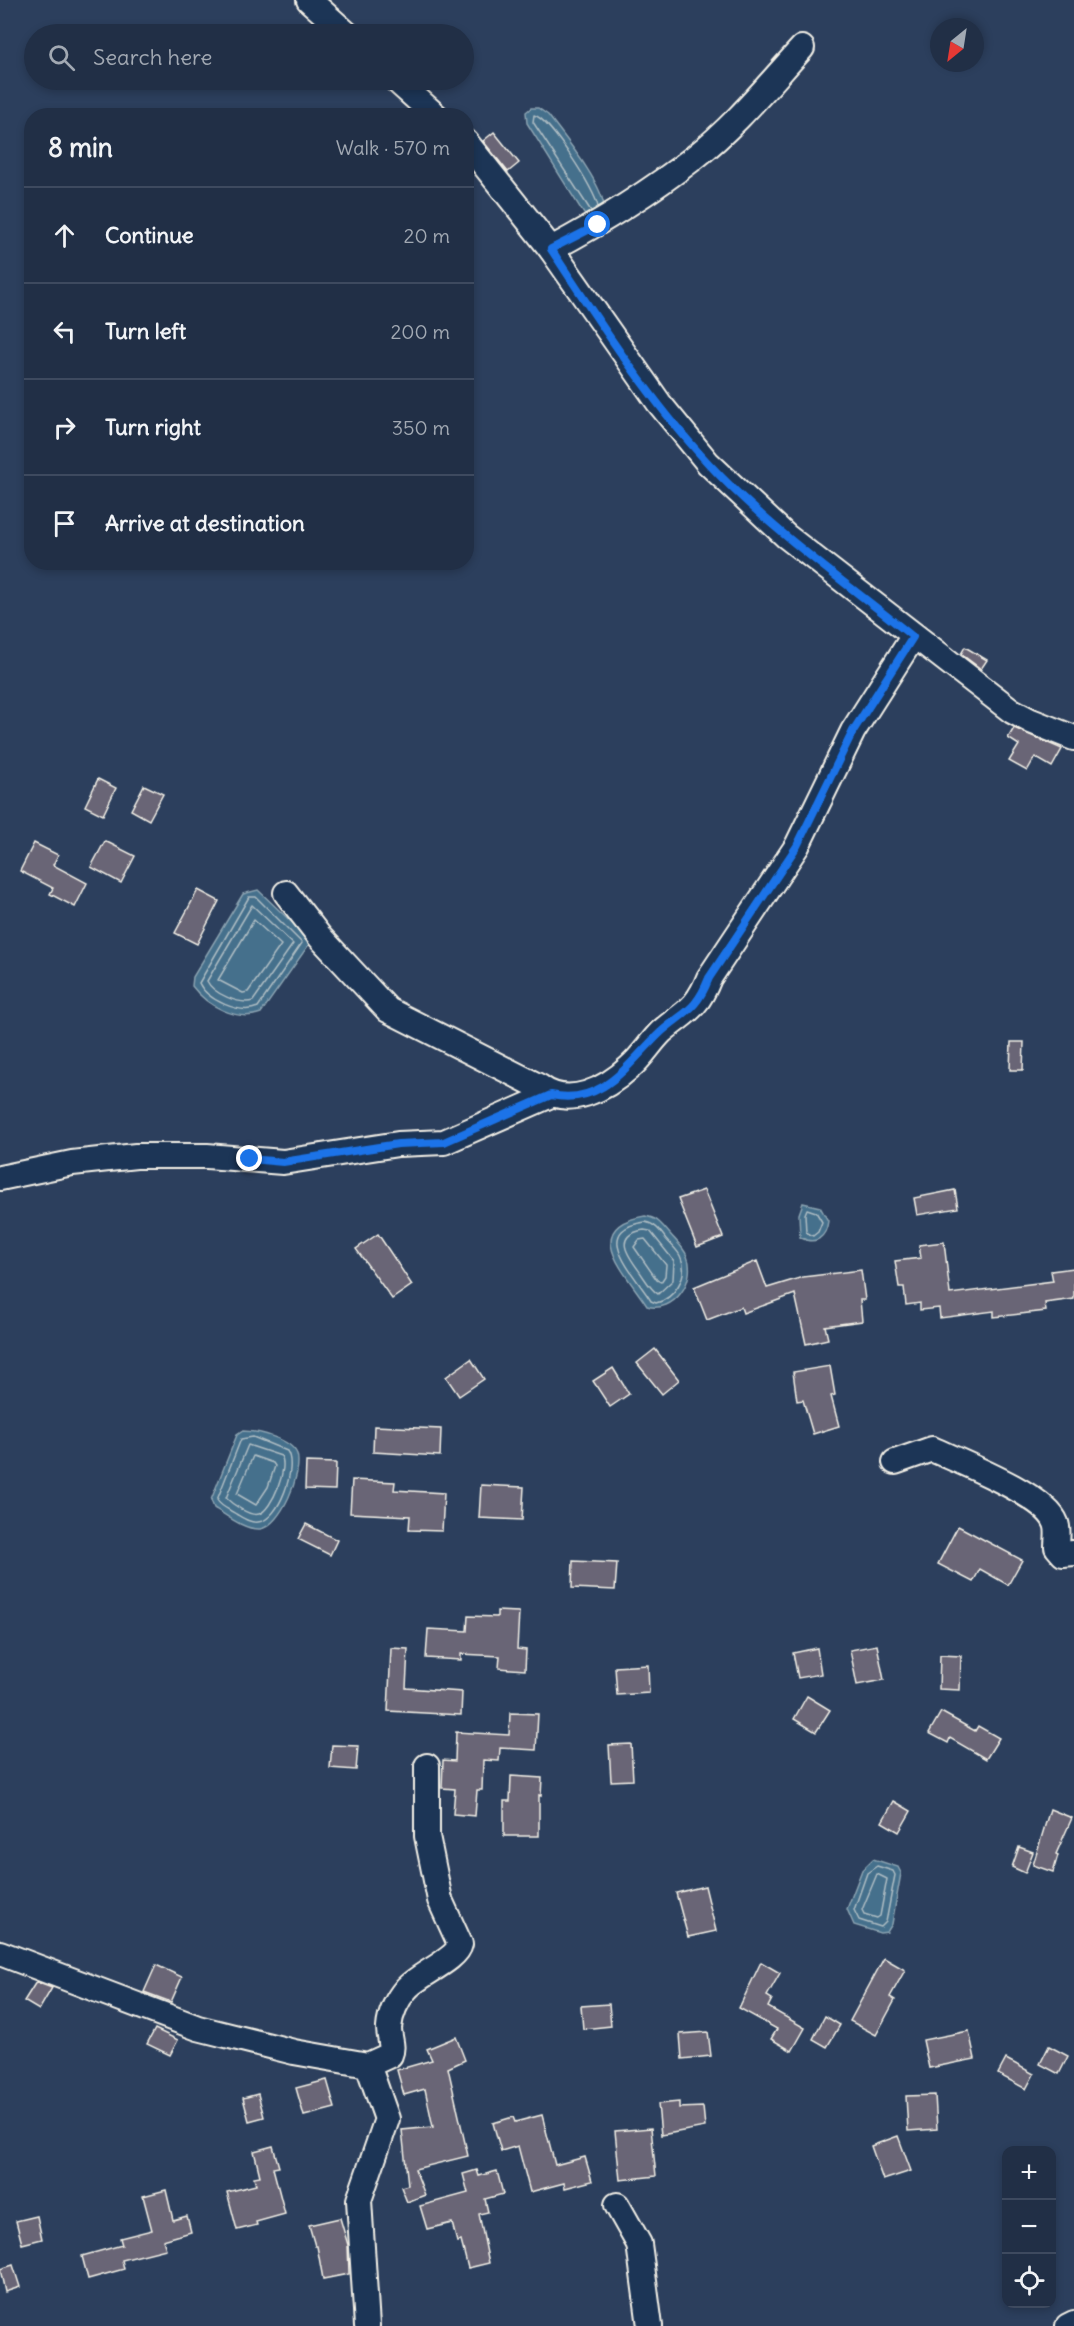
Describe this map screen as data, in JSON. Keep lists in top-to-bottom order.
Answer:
{
  "north": "bottom left",
  "page": {
    "search": "Search here",
    "heading": ["8 min", "Walk · 570 m"],
    "list": [
      ["Continue", "20 m"],
      ["Turn left", "200 m"],
      ["Turn right", "350 m"],
      "Arrive at destination"
    ],
    "map_buttons": ["+", "−"]
  }
}
